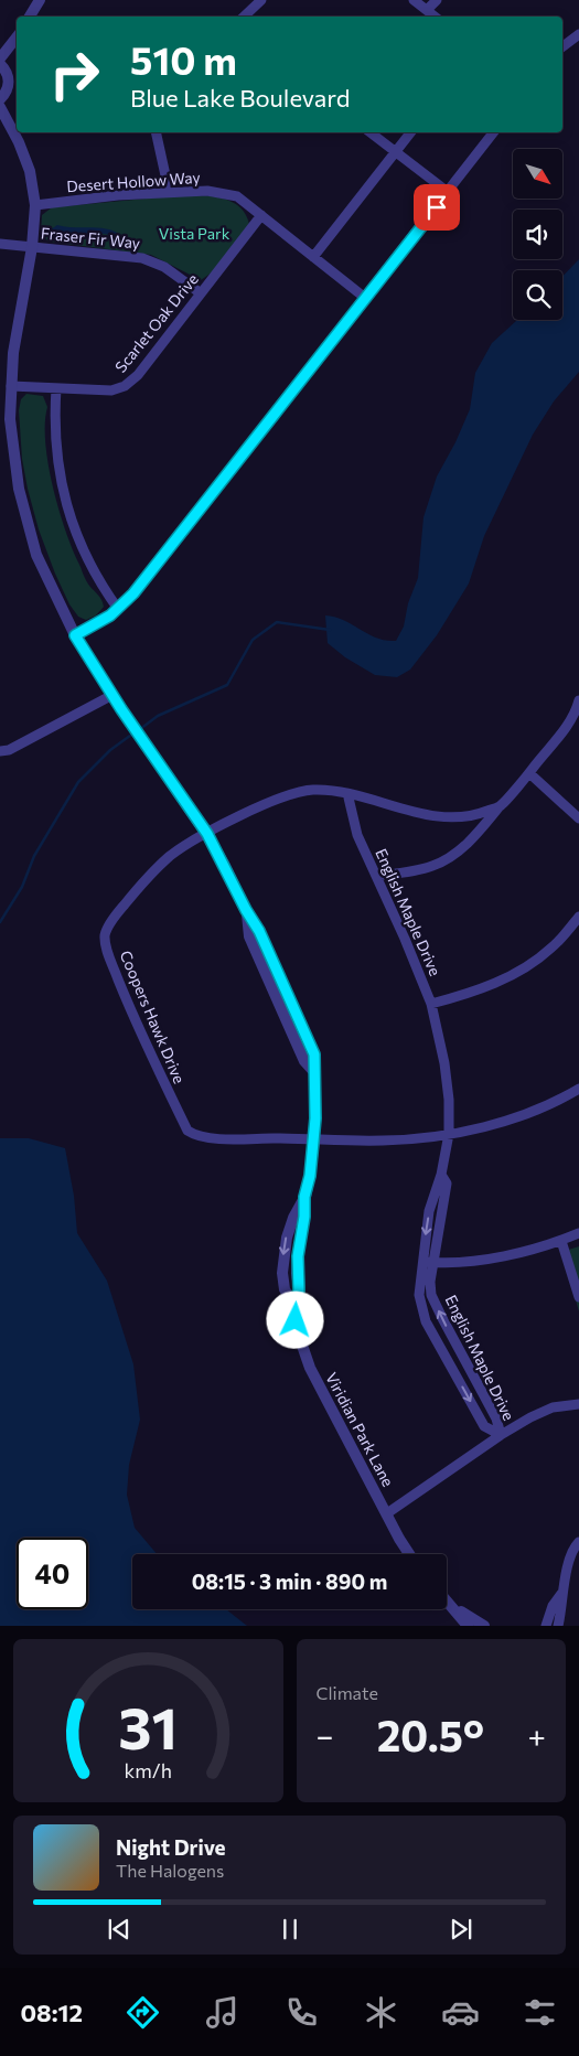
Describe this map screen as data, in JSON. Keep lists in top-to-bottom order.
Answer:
{
  "streets": {
    "street": [
      "Desert Hollow Way",
      "Fraser Fir Way",
      "Scarlet Oak Drive",
      "English Maple Drive",
      "Coopers Hawk Drive",
      "Viridian Park Lane"
    ]
  },
  "crossings": [
    ["Desert Hollow Way", "Scarlet Oak Drive"],
    ["Desert Hollow Way", "Viridian Park Lane"],
    ["Fraser Fir Way", "Scarlet Oak Drive"],
    ["Fraser Fir Way", "Viridian Park Lane"],
    ["Scarlet Oak Drive", "Viridian Park Lane"],
    ["English Maple Drive", "Coopers Hawk Drive"],
    ["Coopers Hawk Drive", "Viridian Park Lane"]
  ],
  "parks": ["Vista Park"],
  "north": "bottom right",
  "page": {
    "turn": ["510 m", "Blue Lake Boulevard"],
    "limit": "40",
    "trip": "08:15 · 3 min · 890 m",
    "tile": "Climate",
    "heat": ["−", "20.5°", "+"],
    "song": ["Night Drive", "The Halogens"],
    "tabs": "08:12",
    "gauge": ["31", "km/h"]
  }
}
